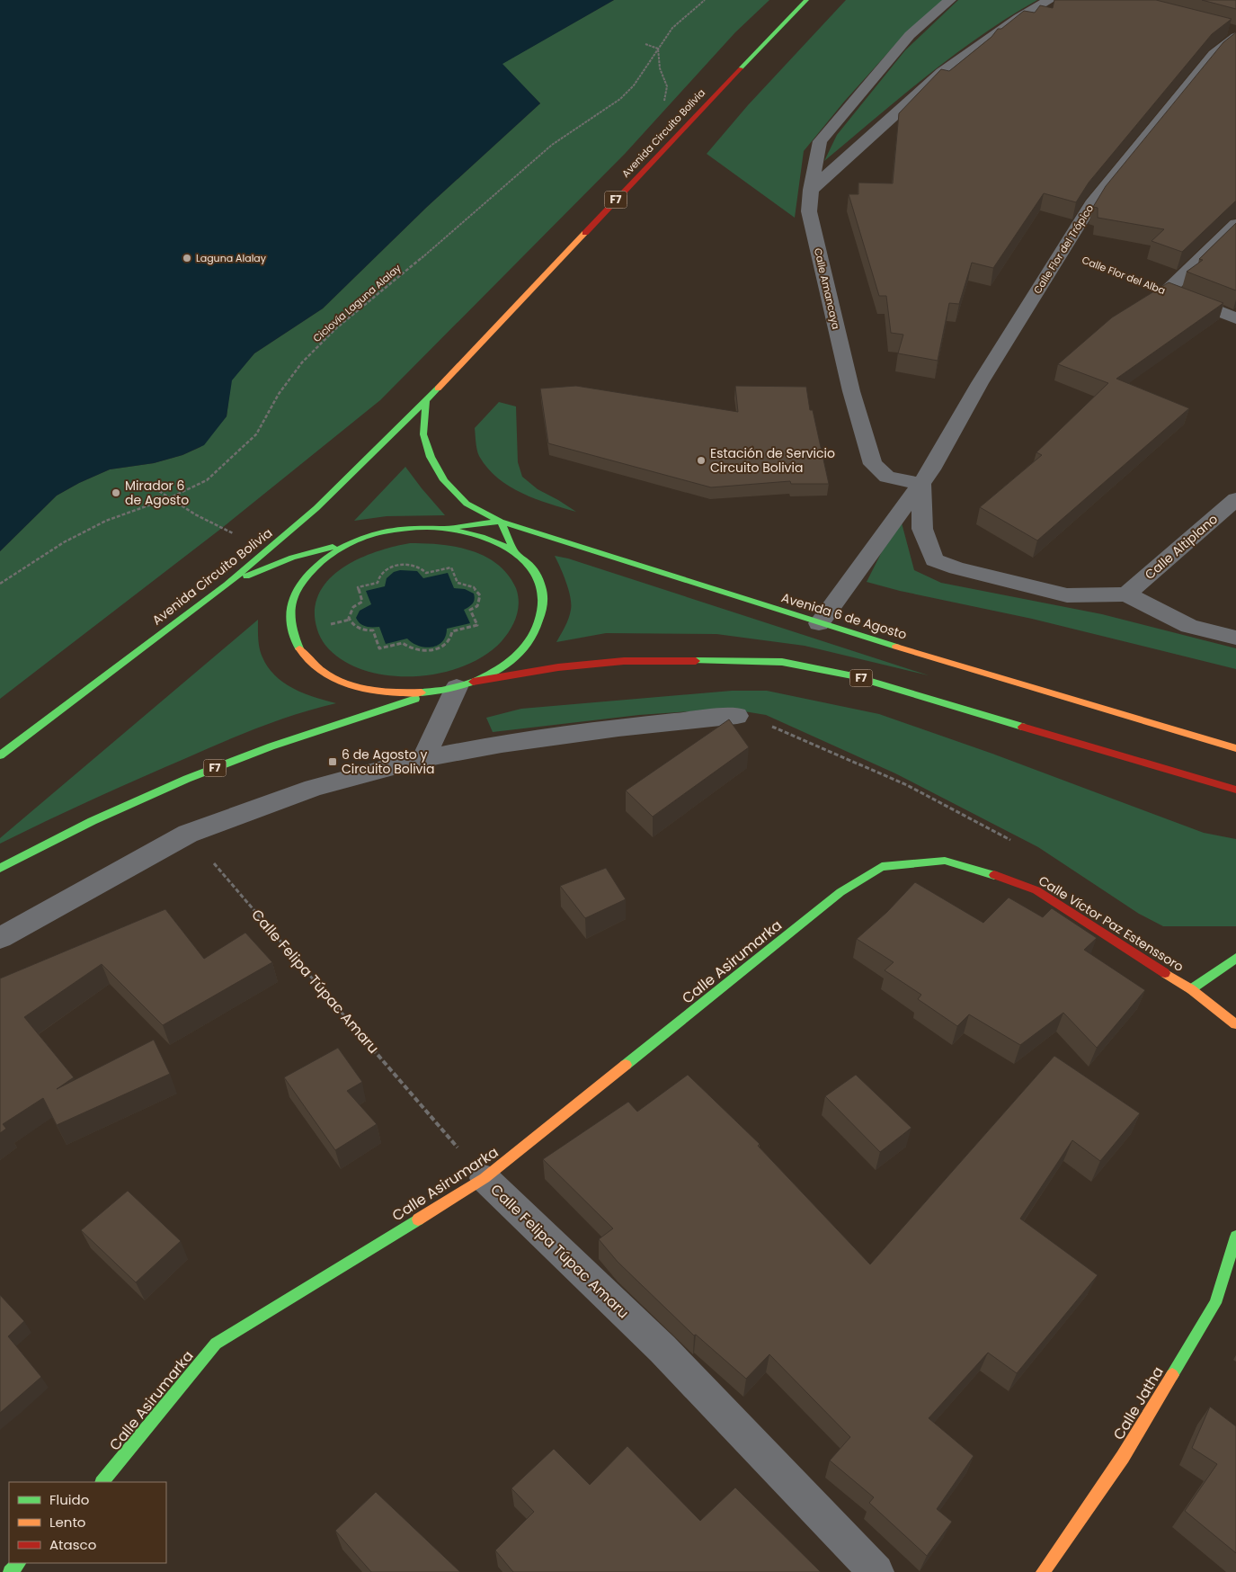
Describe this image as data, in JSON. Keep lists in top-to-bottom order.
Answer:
{
  "streets": {
    "main road": [
      "Avenida Circuito Bolivia",
      "F7",
      "Avenida 6 de Agosto",
      "Calle Víctor Paz Estenssoro",
      "Calle Asirumarka",
      "Calle Jatha"
    ],
    "street": [
      "Calle Flor del Trópico",
      "Calle Flor del Alba",
      "Calle Amancaya",
      "Calle Altiplano",
      "Calle Felipa Túpac Amaru"
    ],
    "path": ["Ciclovía Laguna Alalay"]
  },
  "crossings": [
    ["Avenida Circuito Bolivia", "F7"],
    ["F7", "Avenida 6 de Agosto"],
    ["Calle Flor del Trópico", "Calle Flor del Alba"],
    ["Calle Flor del Trópico", "Calle Amancaya"],
    ["Calle Víctor Paz Estenssoro", "Calle Asirumarka"],
    ["Calle Asirumarka", "Calle Felipa Túpac Amaru"]
  ],
  "places": {
    "other": ["Laguna Alalay", "Estación de Servicio Circuito Bolivia", "Mirador 6 de Agosto"],
    "transit": ["6 de Agosto y Circuito Bolivia"]
  },
  "legend": ["Fluido", "Lento", "Atasco"]
}
